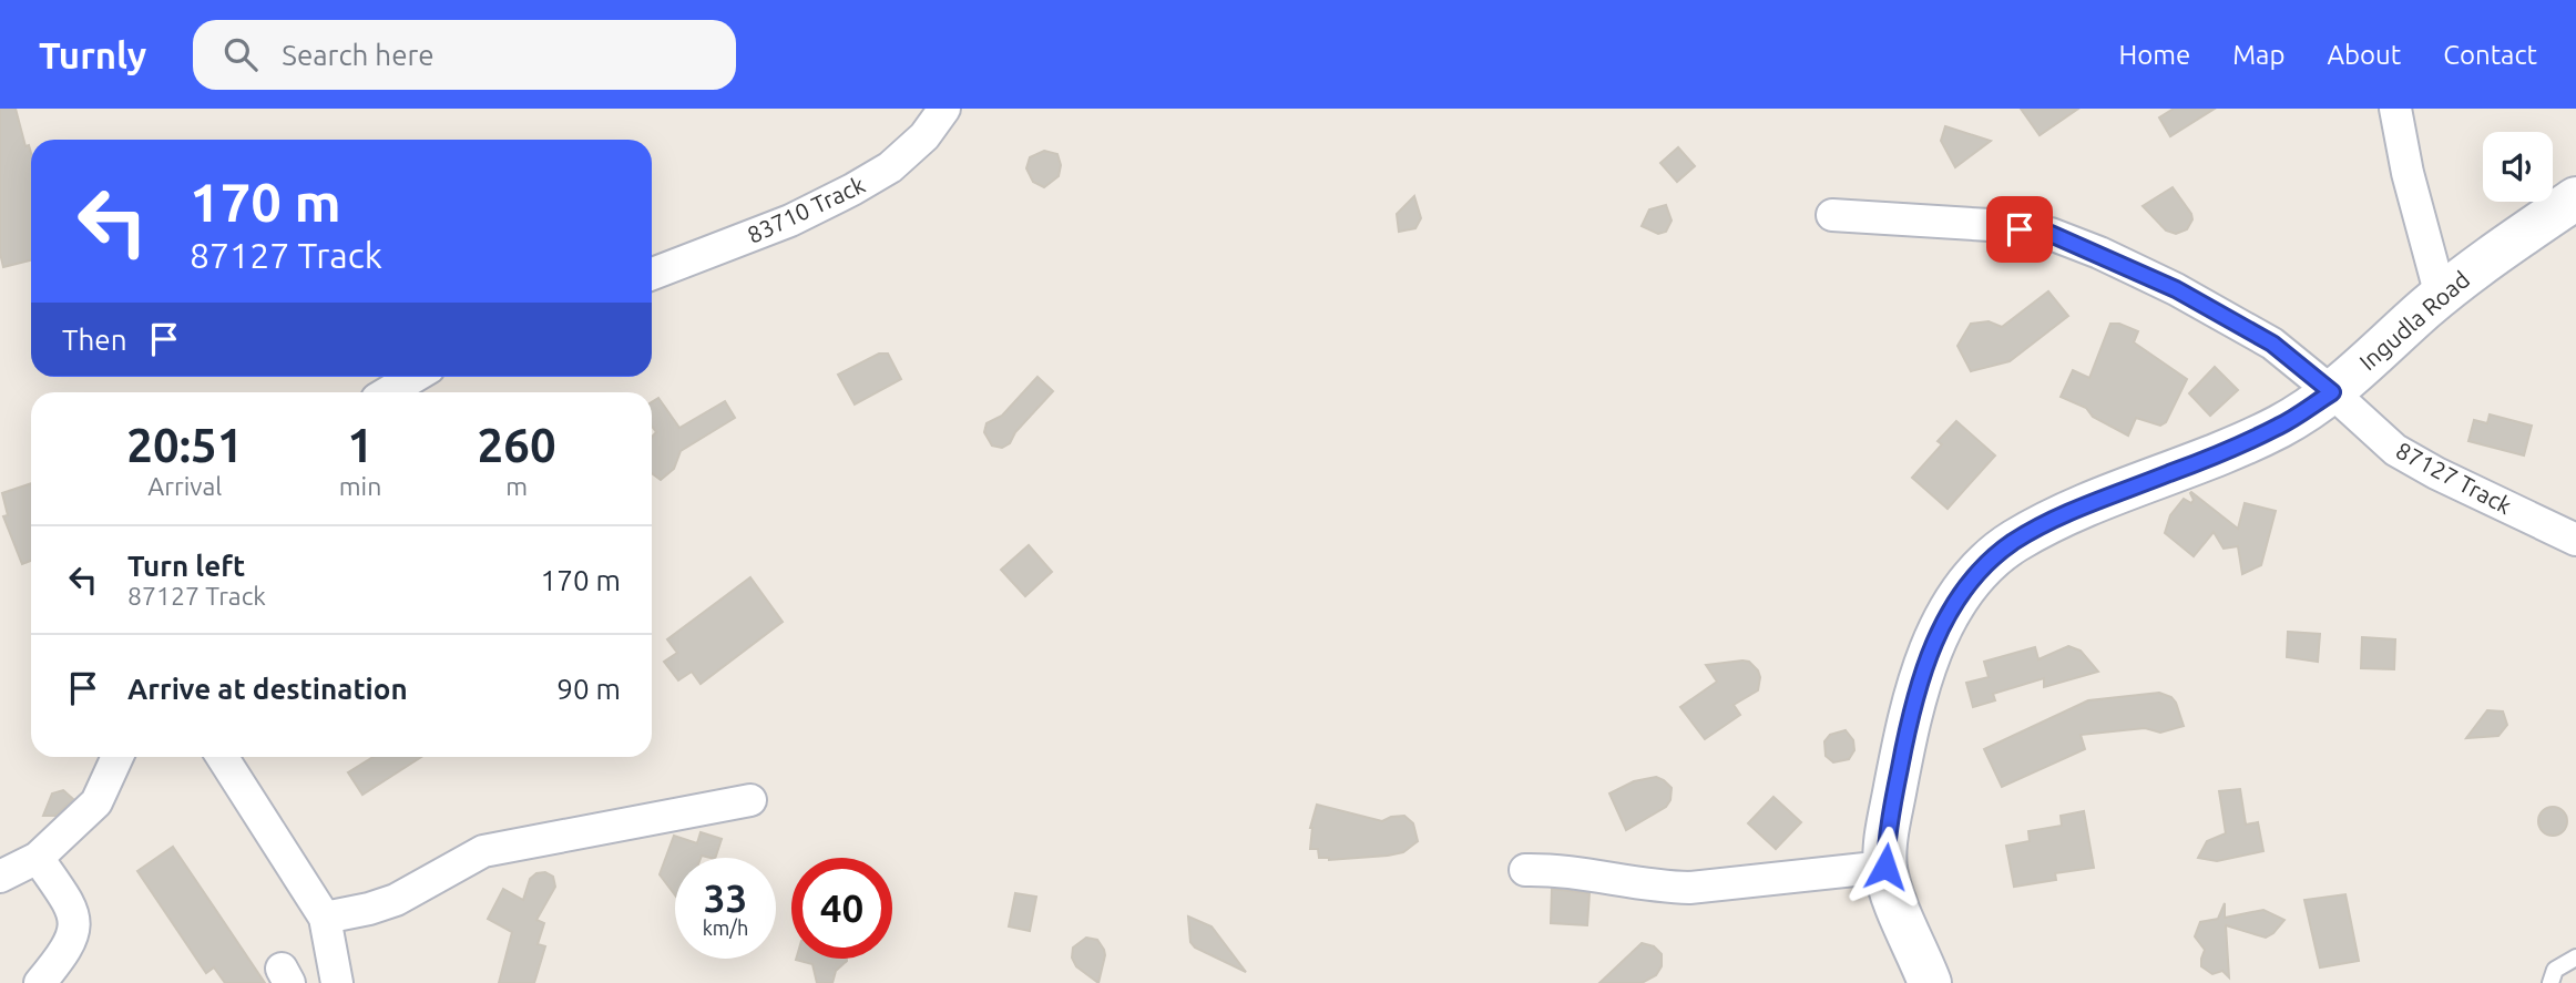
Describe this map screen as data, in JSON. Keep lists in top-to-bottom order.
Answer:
{
  "streets": {
    "street": ["83710 Track", "Ingudla Road", "87127 Track"]
  },
  "crossings": [
    ["Ingudla Road", "87127 Track"]
  ],
  "page": {
    "header": "Turnly",
    "search": "Search here",
    "nav": [
      "Home",
      "Map",
      "About",
      "Contact"
    ],
    "turn": ["170 m", "87127 Track"],
    "then": "Then",
    "eta": [
      "20:51",
      "Arrival",
      "1",
      "min",
      "260",
      "m"
    ],
    "list": [
      {
        "name": "Turn left",
        "note": "87127 Track",
        "value": "170 m"
      },
      {
        "name": "Arrive at destination",
        "value": "90 m"
      }
    ],
    "speed": "33 km/h",
    "limit": "40"
  }
}
